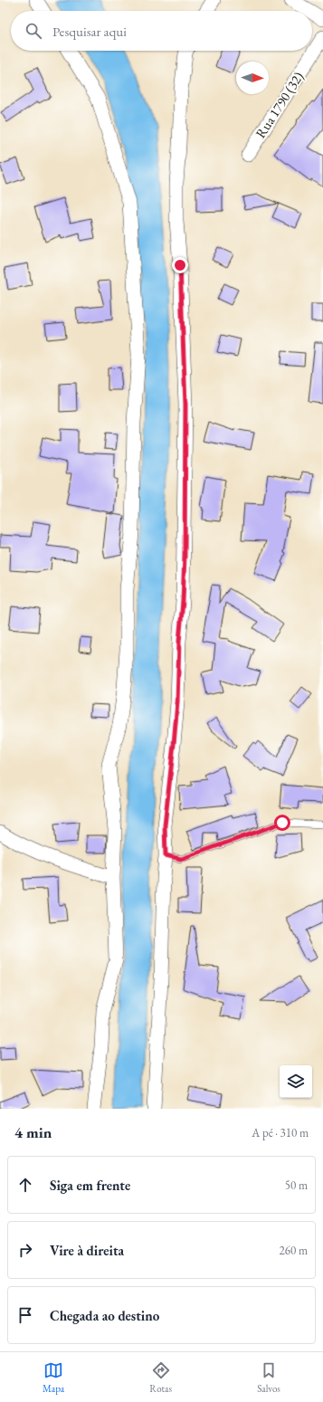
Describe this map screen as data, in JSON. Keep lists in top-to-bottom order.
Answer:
{
  "streets": {
    "street": ["Rua 1790 (32)"]
  },
  "north": "right",
  "page": {
    "search": "Pesquisar aqui",
    "heading": ["4 min", "A pé · 310 m"],
    "list": [
      ["Siga em frente", "50 m"],
      ["Vire à direita", "260 m"],
      "Chegada ao destino"
    ],
    "nav": ["Mapa", "Rotas", "Salvos"]
  }
}
